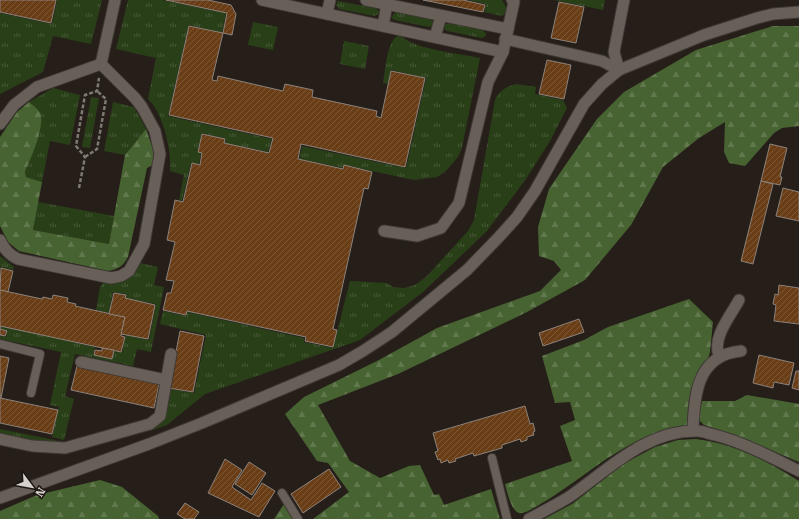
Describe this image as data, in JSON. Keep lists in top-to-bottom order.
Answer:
{
  "north": "bottom right"
}
